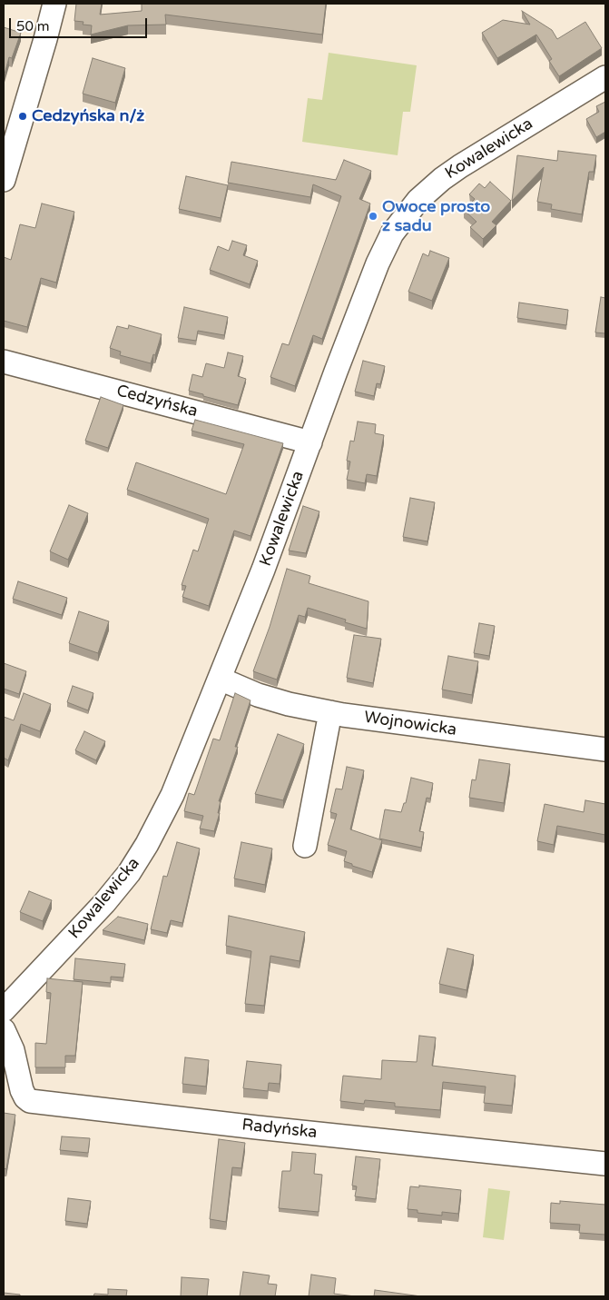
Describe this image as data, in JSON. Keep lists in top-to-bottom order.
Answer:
{
  "streets": {
    "street": [
      "Kowalewicka",
      "Cedzyńska",
      "Wojnowicka",
      "Radyńska"
    ]
  },
  "crossings": [
    ["Kowalewicka", "Cedzyńska"],
    ["Kowalewicka", "Wojnowicka"]
  ],
  "places": ["Cedzyńska n/ż", "Owoce prosto z sadu"],
  "scale_bar": "50 m"
}
